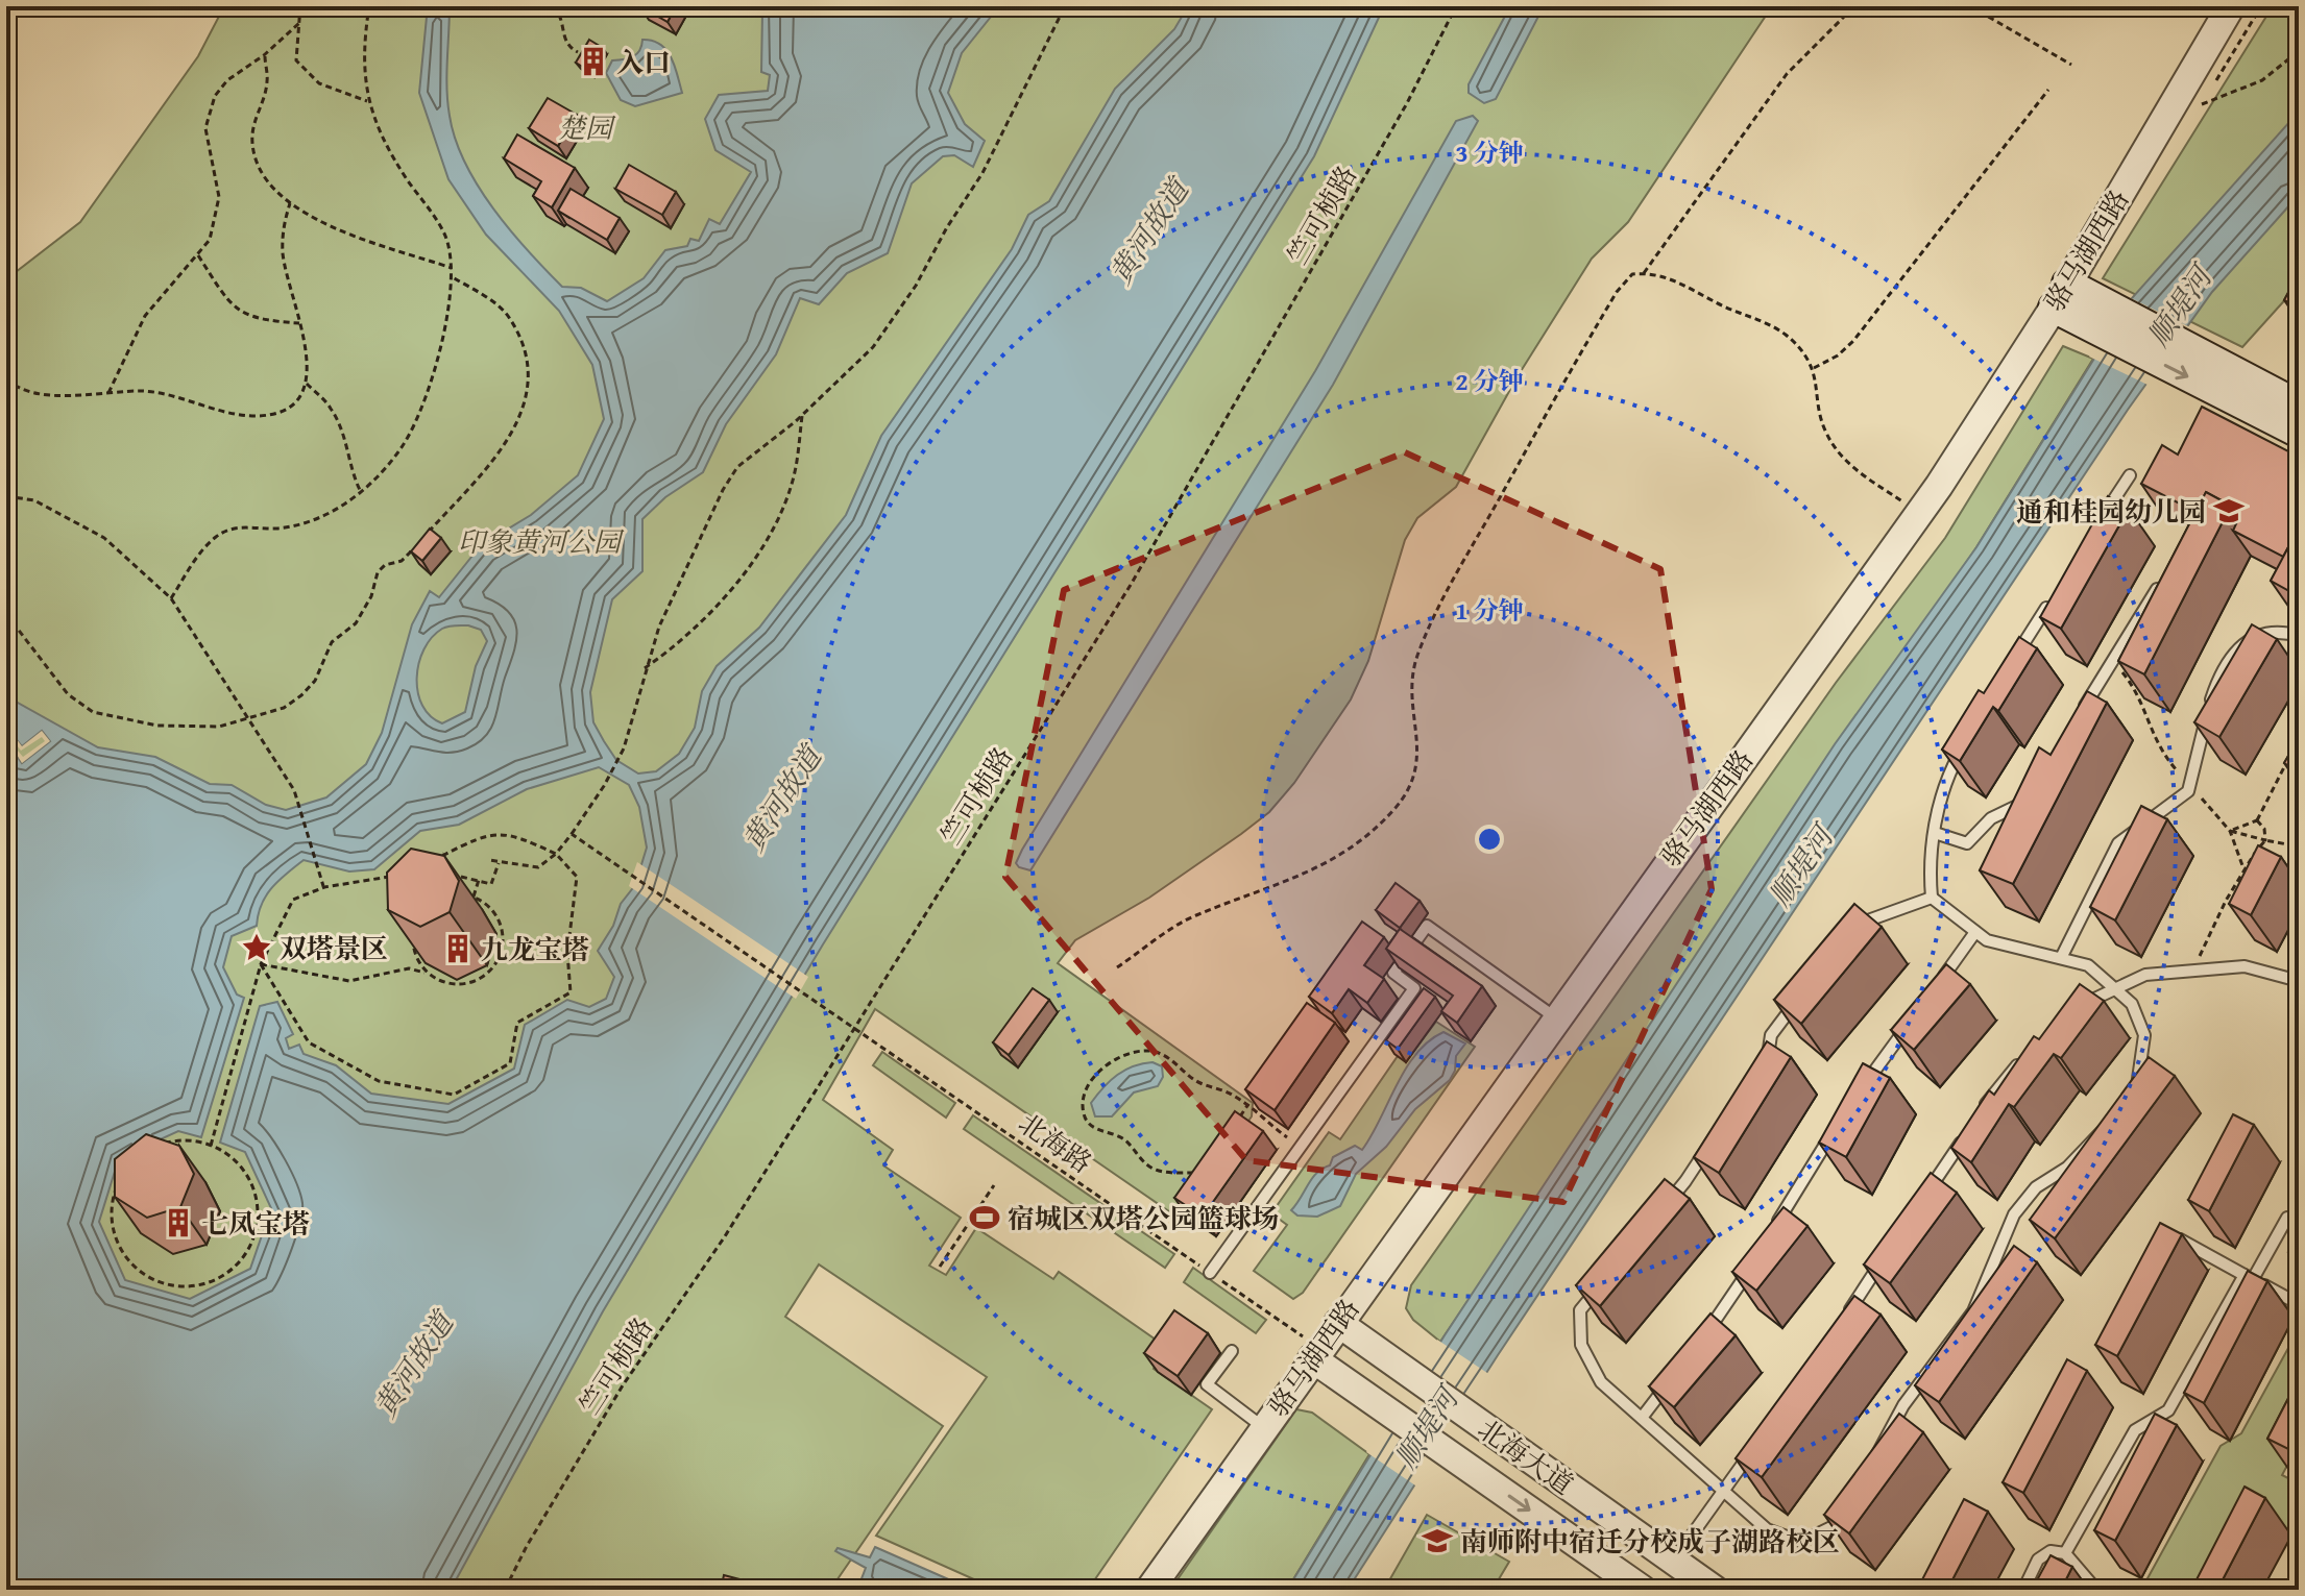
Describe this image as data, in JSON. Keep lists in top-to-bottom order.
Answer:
{
  "streets": {
    "street": ["骆马湖西路", "北海大道"],
    "path": ["竺可桢路", "北海路"]
  },
  "crossings": [
    ["竺可桢路", "北海路"],
    ["骆马湖西路", "北海路"],
    ["骆马湖西路", "北海大道"],
    ["北海路", "北海大道"]
  ],
  "water": ["黄河故道", "顺堤河"],
  "parks": ["楚园", "印象黄河公园"],
  "places": {
    "building": ["入口", "九龙宝塔", "七凤宝塔"],
    "school or university": ["通和桂园幼儿园", "南师附中宿迁分校成子湖路校区"],
    "place": ["双塔景区"],
    "sports": ["宿城区双塔公园篮球场"]
  },
  "rings": ["3 分钟", "2 分钟", "1 分钟"]
}
